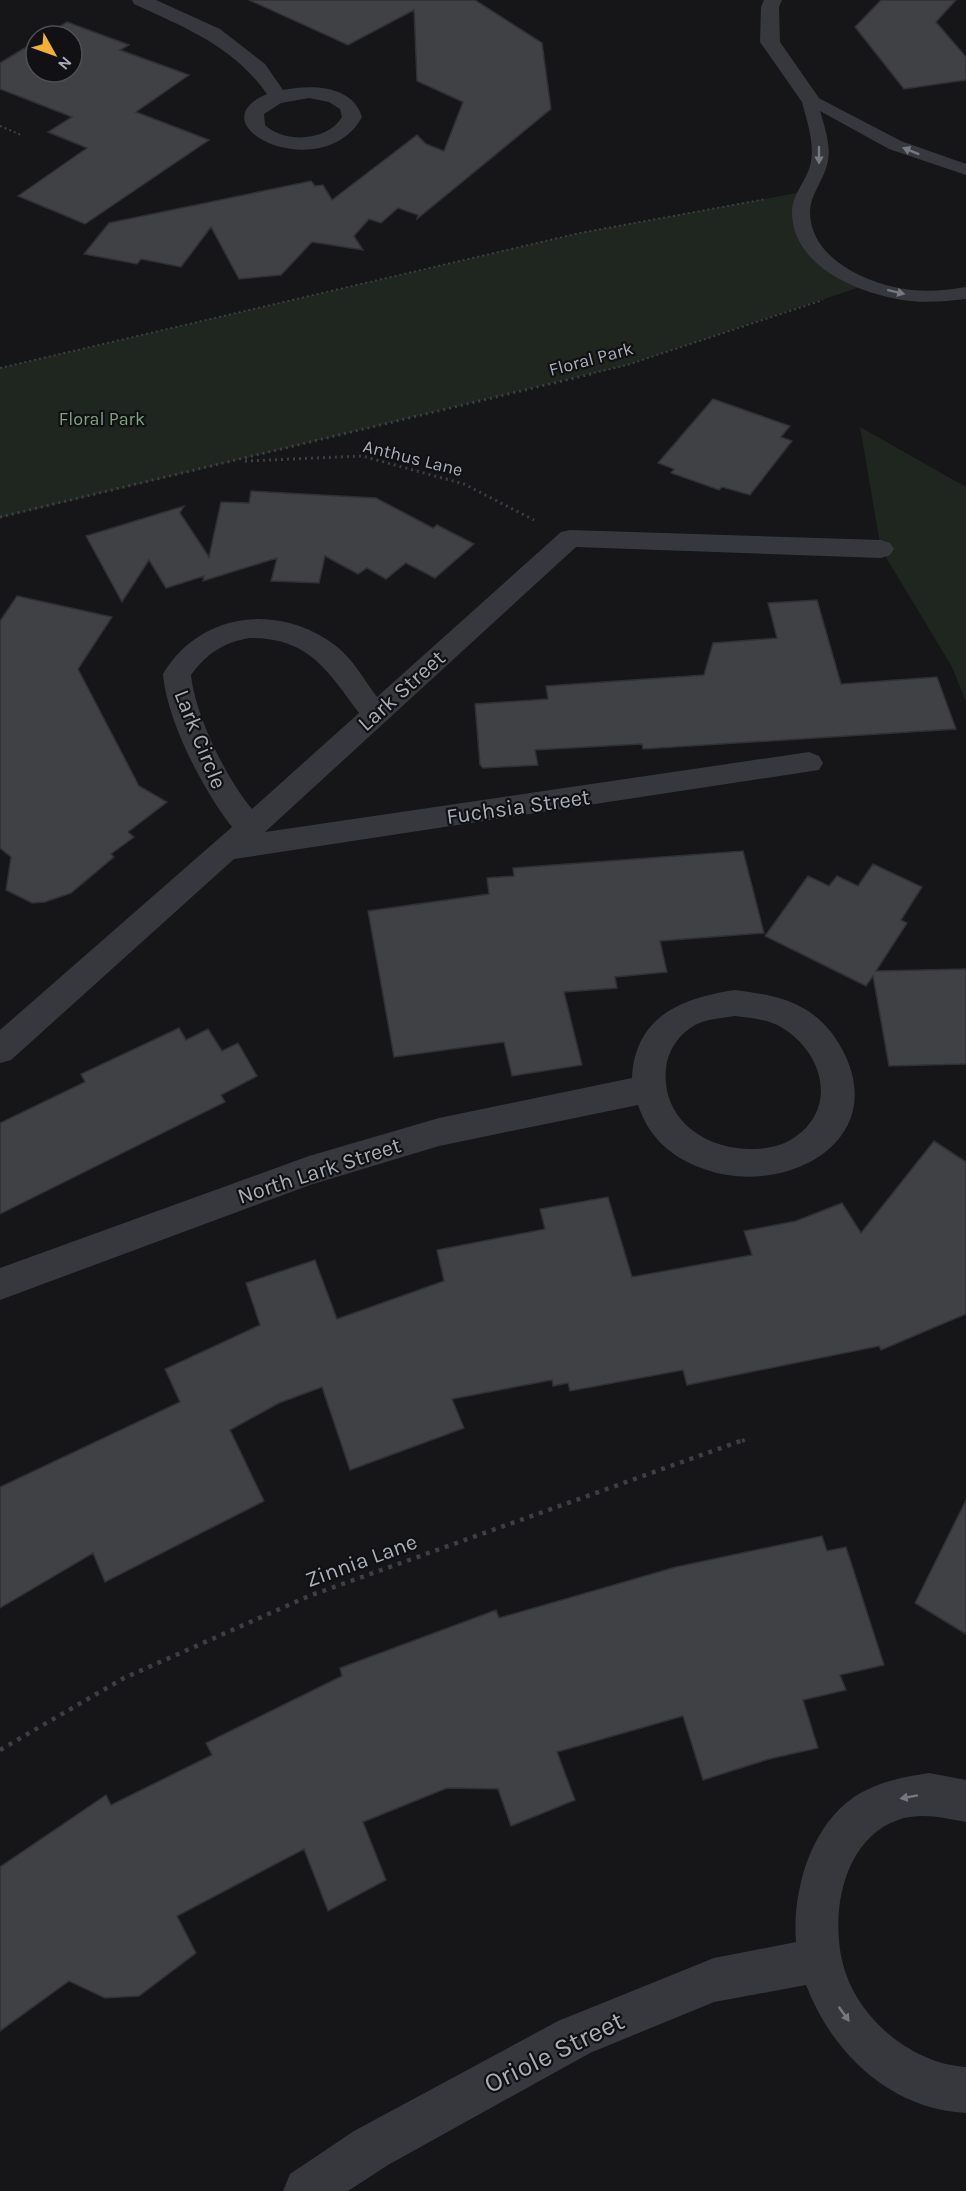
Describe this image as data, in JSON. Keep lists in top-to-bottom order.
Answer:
{
  "streets": {
    "street": [
      "Lark Street",
      "Lark Circle",
      "Fuchsia Street",
      "North Lark Street",
      "Oriole Street"
    ],
    "path": ["Floral Park", "Anthus Lane", "Zinnia Lane"]
  },
  "crossings": [
    ["Floral Park", "Anthus Lane"],
    ["Anthus Lane", "Lark Street"],
    ["Lark Street", "Lark Circle"],
    ["Lark Street", "Fuchsia Street"]
  ],
  "parks": ["Floral Park"],
  "north": "bottom right"
}
